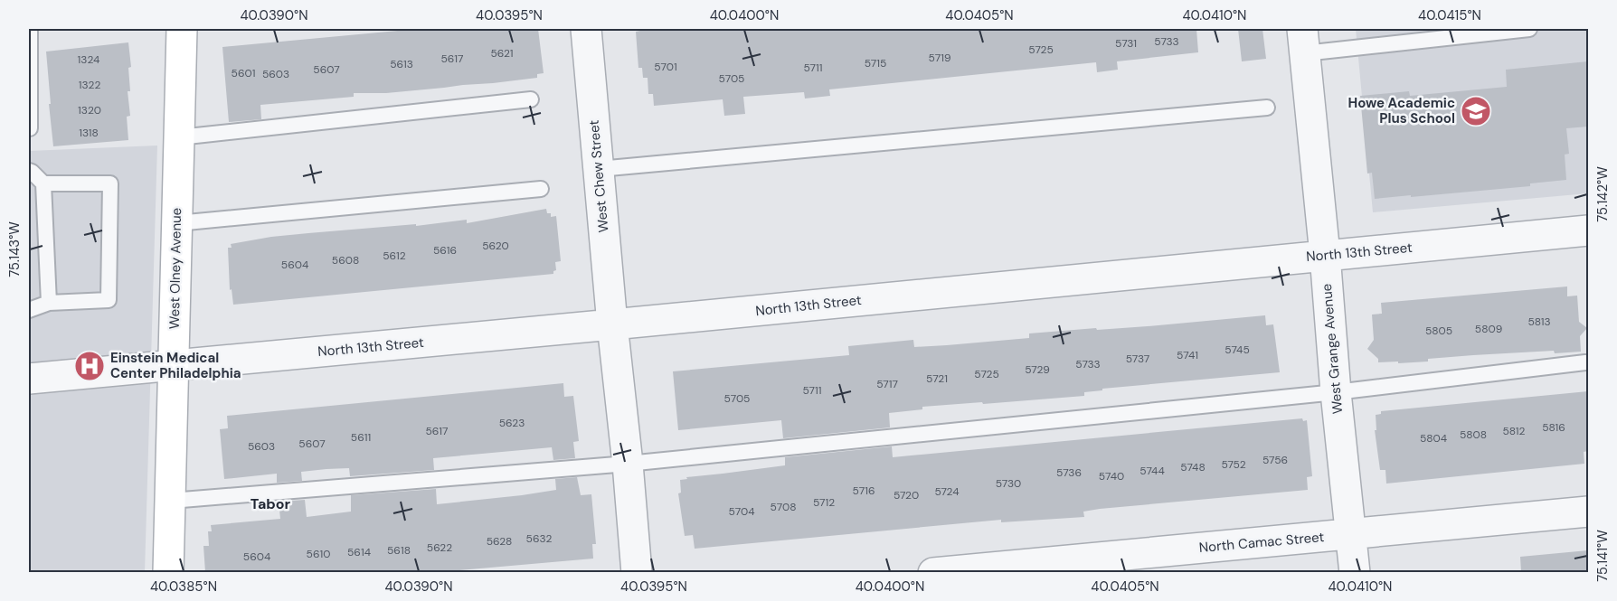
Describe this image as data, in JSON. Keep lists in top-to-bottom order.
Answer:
{
  "streets": {
    "street": [
      "West Chew Street",
      "North 13th Street",
      "West Olney Avenue",
      "West Grange Avenue",
      "North Camac Street"
    ]
  },
  "crossings": [
    ["West Chew Street", "North 13th Street"],
    ["North 13th Street", "West Olney Avenue"],
    ["North 13th Street", "West Grange Avenue"],
    ["West Grange Avenue", "North Camac Street"]
  ],
  "districts": ["Tabor"],
  "places": {
    "school or university": ["Howe Academic Plus School"],
    "hospital": ["Einstein Medical Center Philadelphia"]
  },
  "house_numbers": [
    "5733",
    "5731",
    "5725",
    "5621",
    "5719",
    "5617",
    "1324",
    "5715",
    "5613",
    "5701",
    "5711",
    "5607",
    "5601",
    "5603",
    "5705",
    "1322",
    "1320",
    "1318",
    "5620",
    "5616",
    "5612",
    "5608",
    "5604",
    "5813",
    "5809",
    "5805",
    "5745",
    "5741",
    "5737",
    "5733",
    "5729",
    "5725",
    "5721",
    "5717",
    "5711",
    "5705",
    "5623",
    "5816",
    "5617",
    "5812",
    "5808",
    "5611",
    "5804",
    "5607",
    "5603",
    "5756",
    "5752",
    "5748",
    "5744",
    "5736",
    "5740",
    "5730",
    "5716",
    "5724",
    "5720",
    "5712",
    "5708",
    "5704",
    "5632",
    "5628",
    "5622",
    "5618",
    "5614",
    "5610",
    "5604"
  ],
  "coordinates": [
    "40.0390°N",
    "40.0395°N",
    "40.0400°N",
    "40.0405°N",
    "40.0410°N",
    "40.0415°N",
    "75.142°W",
    "75.143°W",
    "75.141°W",
    "40.0385°N"
  ]
}
